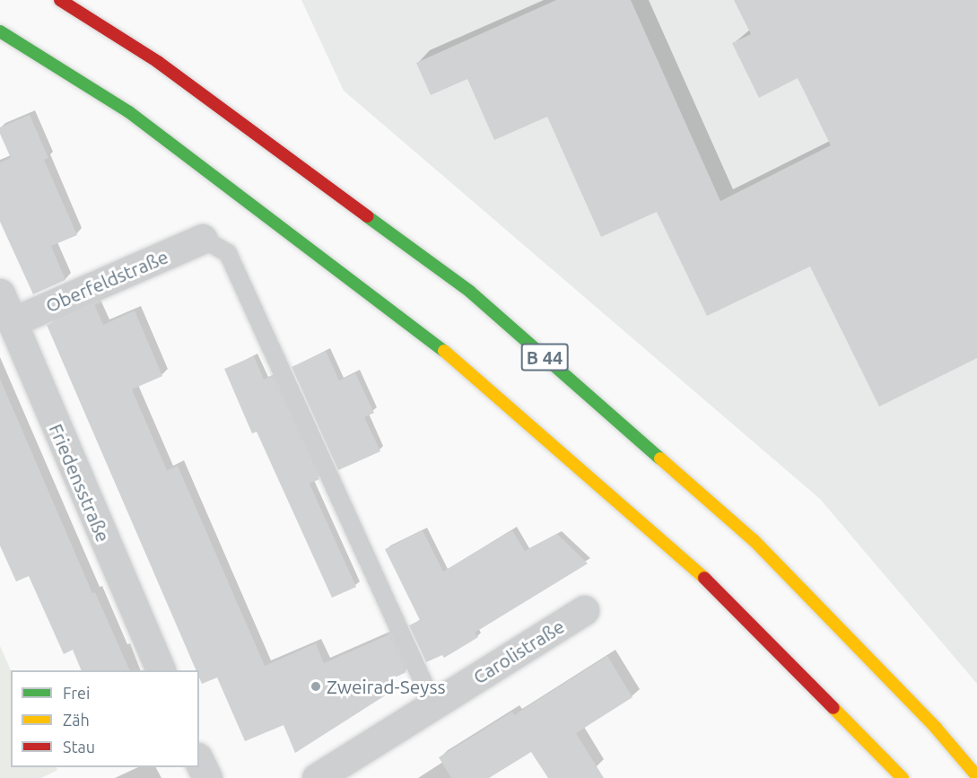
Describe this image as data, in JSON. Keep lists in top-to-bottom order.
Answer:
{
  "streets": {
    "highway": ["B 44"],
    "street": ["Oberfeldstraße", "Friedensstraße", "Carolistraße"]
  },
  "crossings": [
    ["Oberfeldstraße", "Friedensstraße"]
  ],
  "places": ["Zweirad-Seyss"],
  "legend": ["Frei", "Zäh", "Stau"]
}
